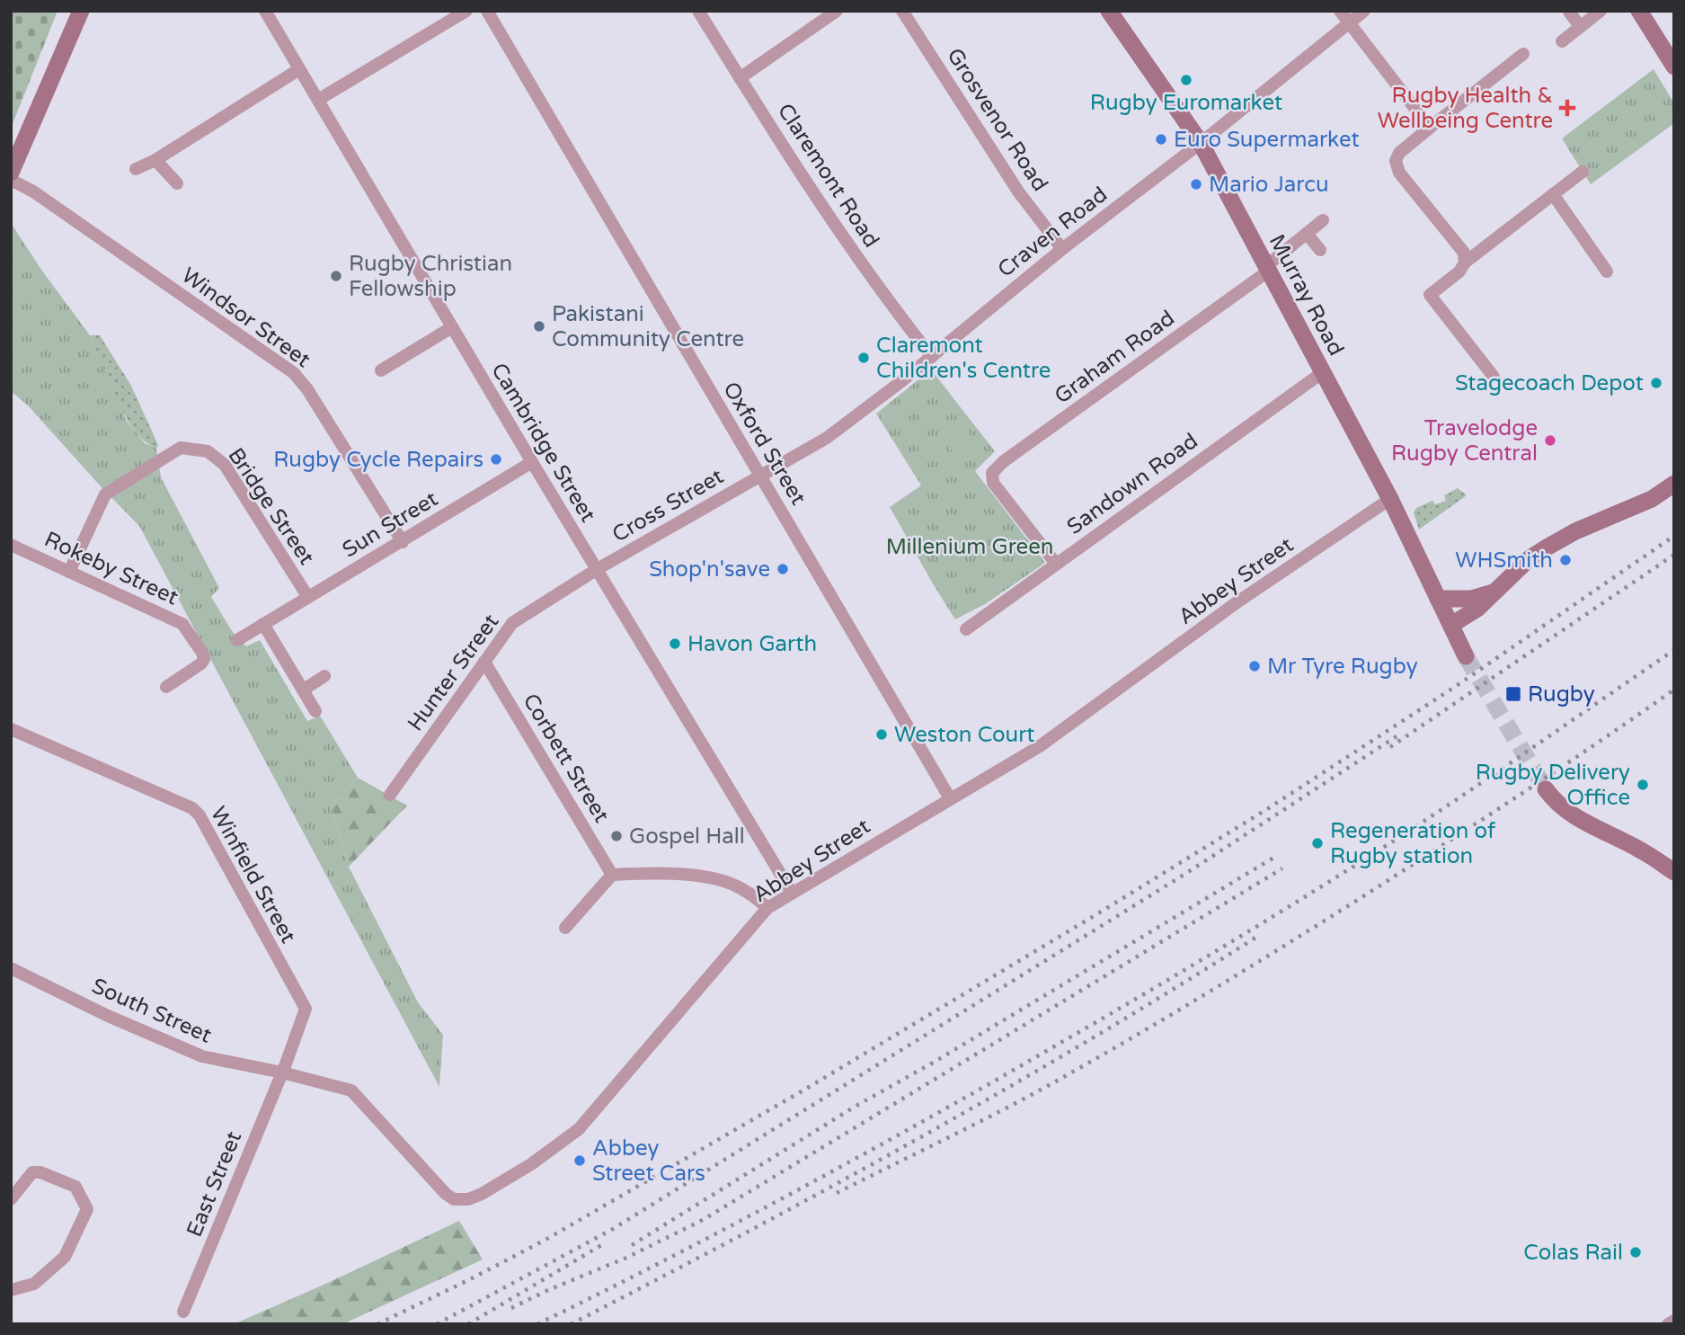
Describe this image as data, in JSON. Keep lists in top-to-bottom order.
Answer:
{
  "streets": {
    "street": [
      "Grosvenor Road",
      "Claremont Road",
      "Craven Road",
      "Murray Road",
      "Windsor Street",
      "Graham Road",
      "Cambridge Street",
      "Oxford Street",
      "Sandown Road",
      "Cross Street",
      "Bridge Street",
      "Sun Street",
      "Rokeby Street",
      "Abbey Street",
      "Hunter Street",
      "Corbett Street",
      "Winfield Street",
      "South Street",
      "East Street"
    ]
  },
  "crossings": [
    ["Grosvenor Road", "Craven Road"],
    ["Claremont Road", "Craven Road"],
    ["Craven Road", "Murray Road"],
    ["Craven Road", "Oxford Street"],
    ["Craven Road", "Cross Street"],
    ["Murray Road", "Graham Road"],
    ["Murray Road", "Sandown Road"],
    ["Murray Road", "Abbey Street"],
    ["Windsor Street", "Sun Street"],
    ["Graham Road", "Sandown Road"],
    ["Cambridge Street", "Cross Street"],
    ["Cambridge Street", "Sun Street"],
    ["Cambridge Street", "Abbey Street"],
    ["Cambridge Street", "Hunter Street"],
    ["Oxford Street", "Cross Street"],
    ["Oxford Street", "Abbey Street"],
    ["Cross Street", "Hunter Street"],
    ["Bridge Street", "Sun Street"],
    ["Bridge Street", "Rokeby Street"],
    ["Abbey Street", "Winfield Street"],
    ["Abbey Street", "South Street"],
    ["Abbey Street", "East Street"],
    ["Hunter Street", "Corbett Street"],
    ["Winfield Street", "South Street"],
    ["Winfield Street", "East Street"],
    ["South Street", "East Street"]
  ],
  "parks": ["Millenium Green"],
  "places": {
    "other": [
      "Rugby Euromarket",
      "Euro Supermarket",
      "Mario Jarcu",
      "Rugby Christian Fellowship",
      "Pakistani Community Centre",
      "Claremont Children's Centre",
      "Stagecoach Depot",
      "Travelodge Rugby Central",
      "Rugby Cycle Repairs",
      "WHSmith",
      "Shop'n'save",
      "Havon Garth",
      "Mr Tyre Rugby",
      "Weston Court",
      "Rugby Delivery Office",
      "Gospel Hall",
      "Regeneration of Rugby station",
      "Abbey Street Cars",
      "Colas Rail"
    ],
    "health": ["Rugby Health & Wellbeing Centre"],
    "transit": ["Rugby"]
  }
}
